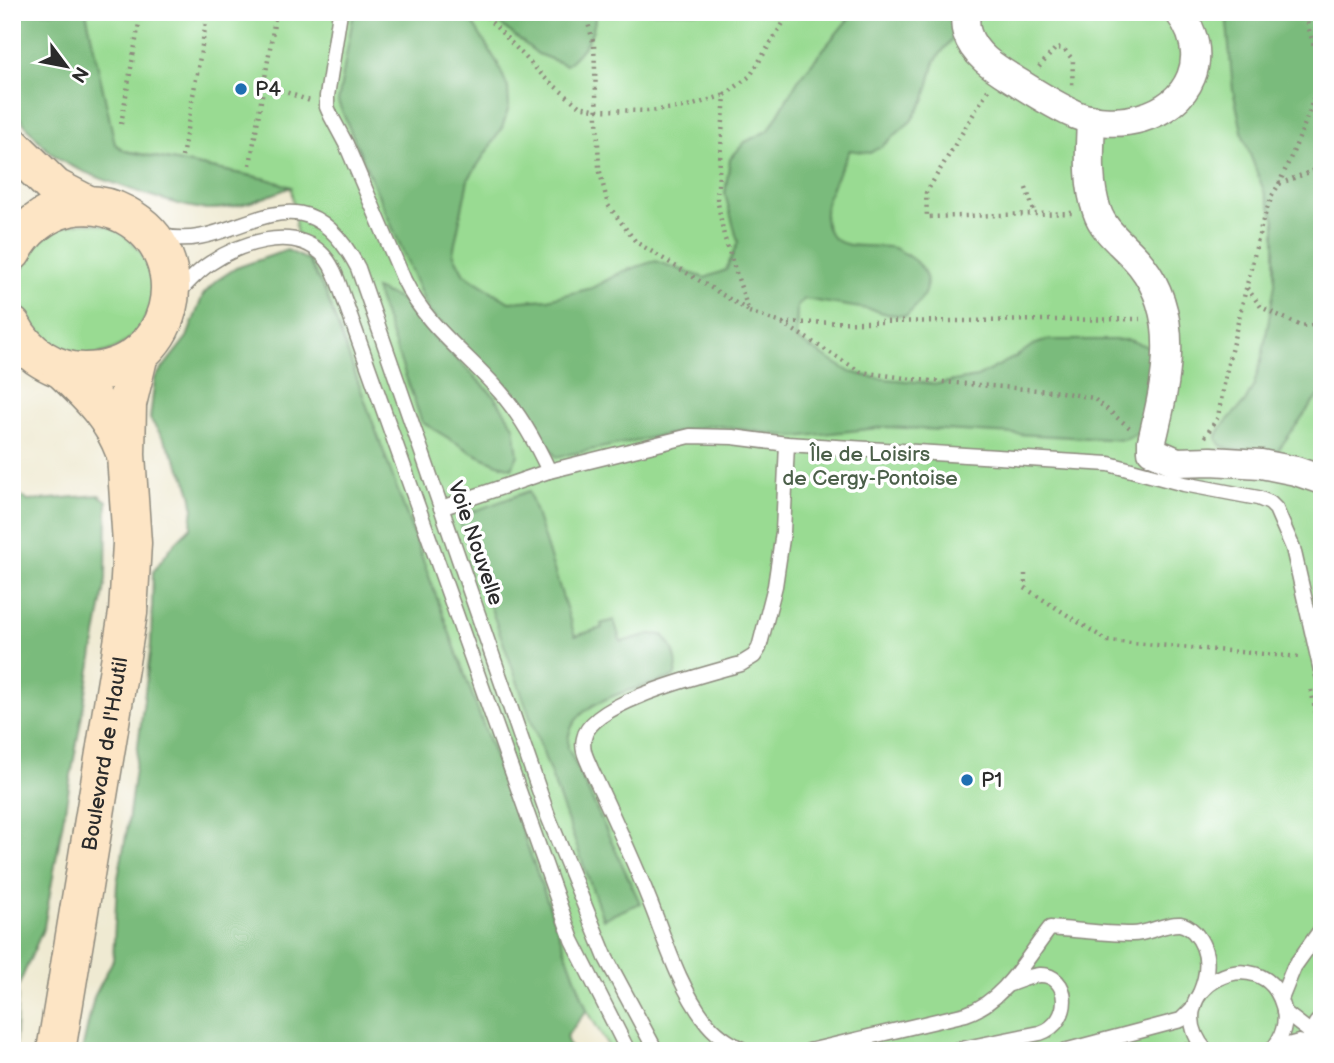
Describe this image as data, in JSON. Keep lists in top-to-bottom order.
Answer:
{
  "streets": {
    "main road": ["Boulevard de l'Hautil"],
    "lane": ["Voie Nouvelle"]
  },
  "parks": ["Île de Loisirs de Cergy-Pontoise"],
  "places": ["P4", "P1"],
  "north": "bottom right"
}
